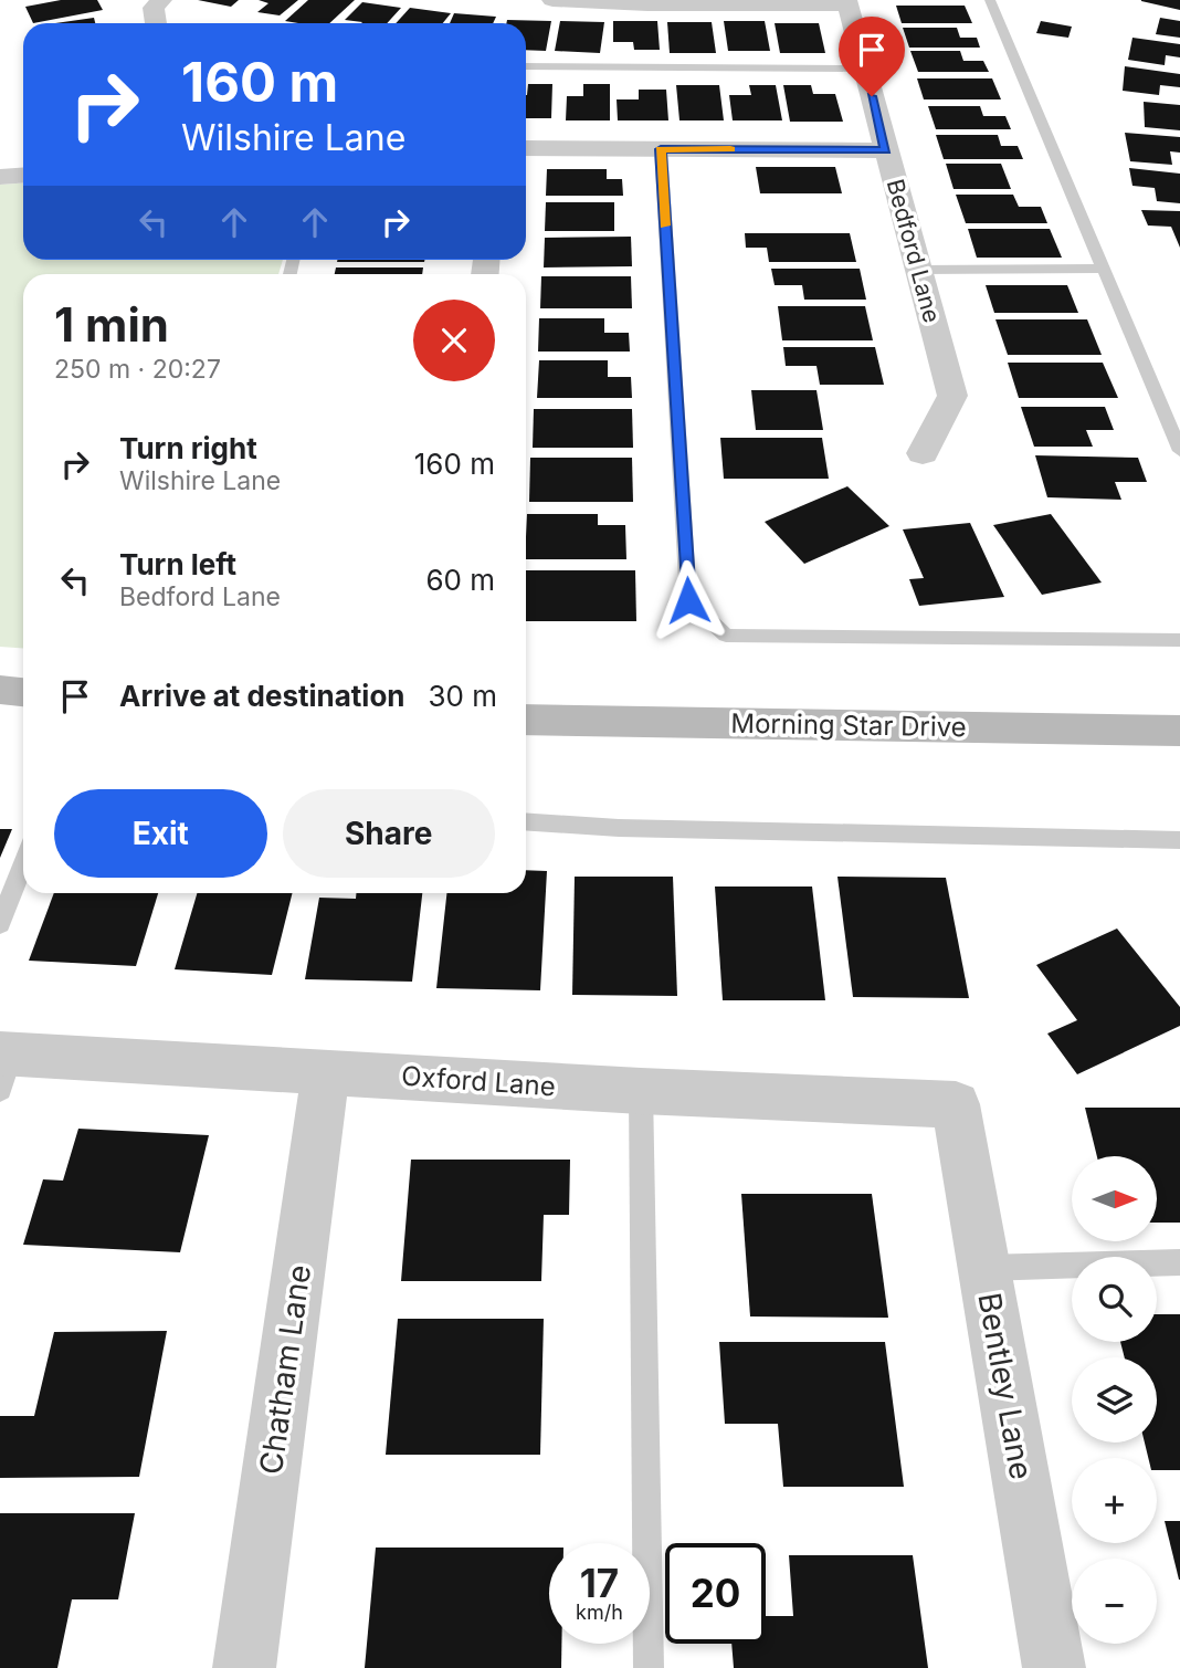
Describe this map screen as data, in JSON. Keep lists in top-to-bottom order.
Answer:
{
  "streets": {
    "street": [
      "Bedford Lane",
      "Morning Star Drive",
      "Oxford Lane",
      "Chatham Lane",
      "Bentley Lane"
    ]
  },
  "crossings": [
    ["Oxford Lane", "Chatham Lane"],
    ["Oxford Lane", "Bentley Lane"]
  ],
  "north": "right",
  "page": {
    "turn": ["160 m", "Wilshire Lane"],
    "heading": ["1 min", "250 m · 20:27"],
    "list": [
      {
        "name": "Turn right",
        "note": "Wilshire Lane",
        "value": "160 m"
      },
      {
        "name": "Turn left",
        "note": "Bedford Lane",
        "value": "60 m"
      },
      {
        "name": "Arrive at destination",
        "value": "30 m"
      }
    ],
    "buttons": ["Exit", "Share"],
    "map_buttons": ["+", "−"],
    "speed": "17 km/h",
    "limit": "20"
  }
}
